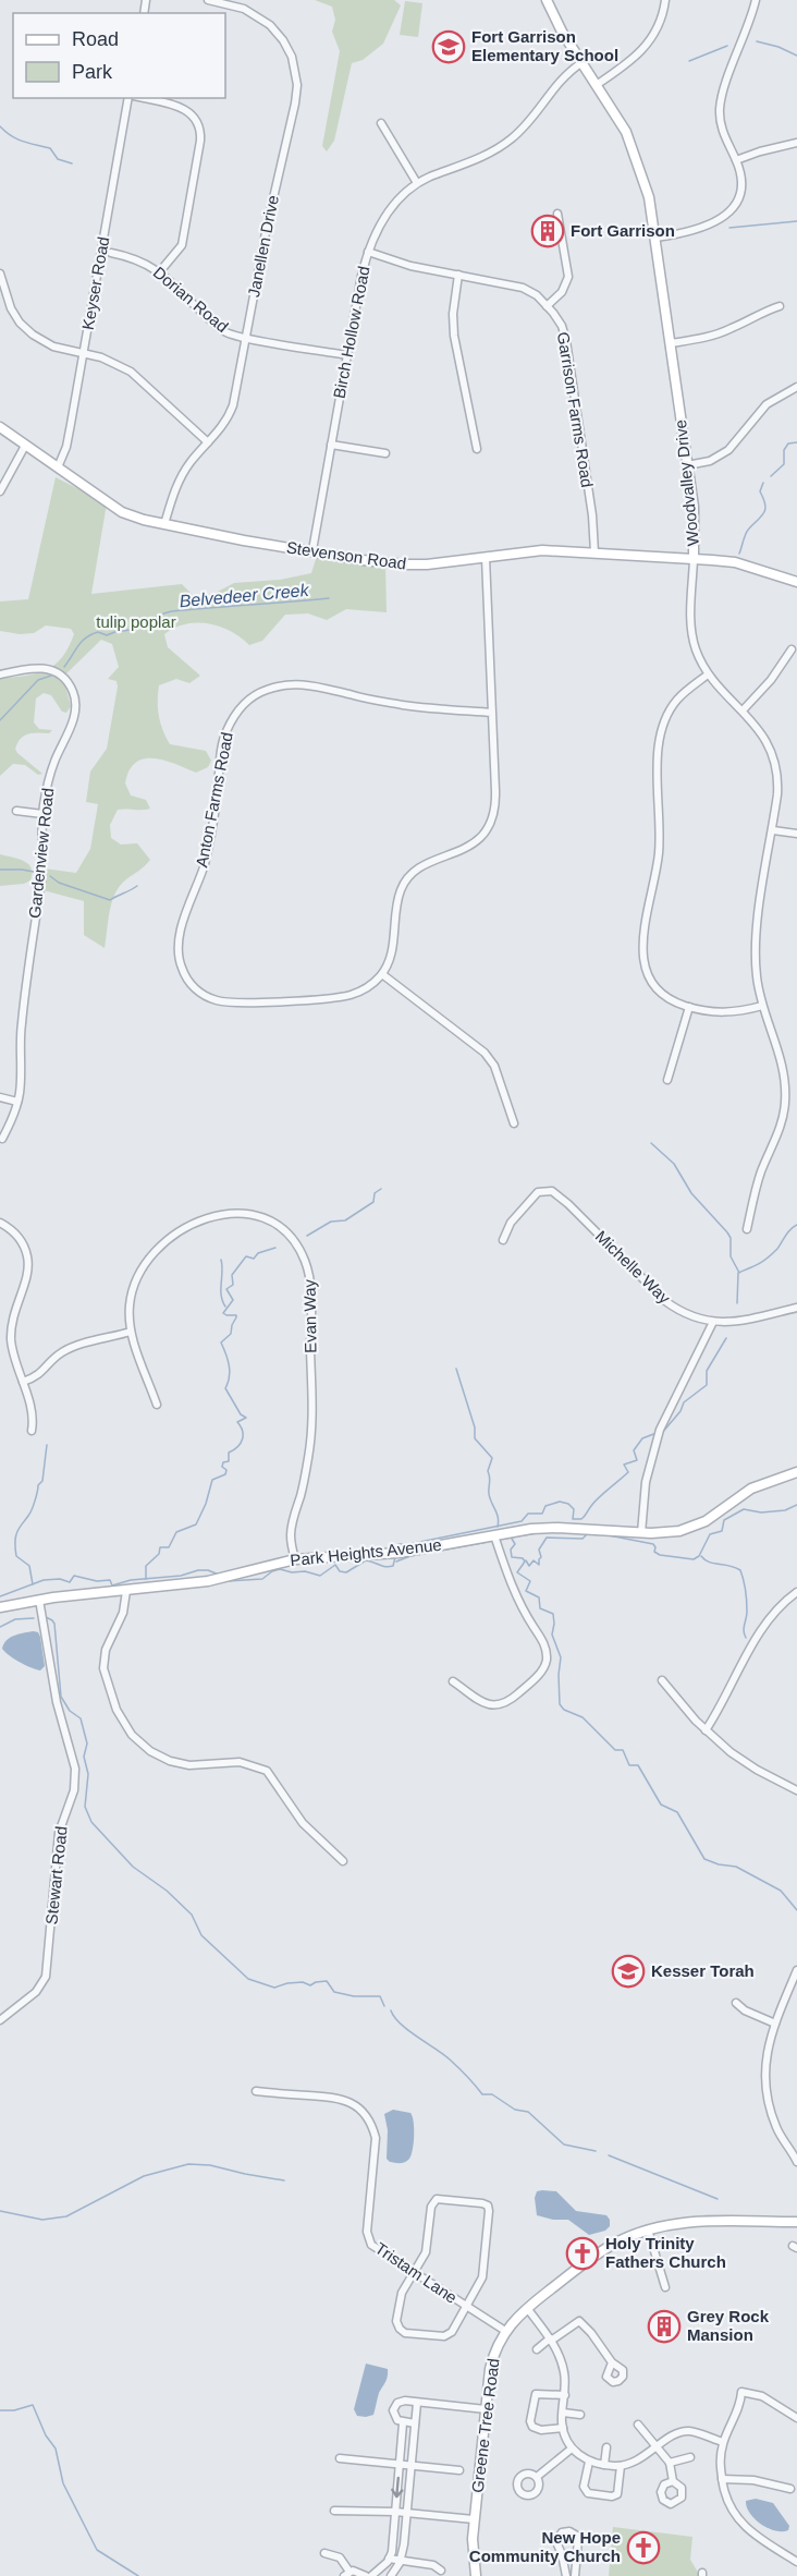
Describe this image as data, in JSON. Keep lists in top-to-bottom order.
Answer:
{
  "streets": {
    "street": [
      "Janellen Drive",
      "Keyser Road",
      "Dorian Road",
      "Birch Hollow Road",
      "Garrison Farms Road",
      "Woodvalley Drive",
      "Stevenson Road",
      "Anton Farms Road",
      "Gardenview Road",
      "Michelle Way",
      "Evan Way",
      "Park Heights Avenue",
      "Stewart Road",
      "Tristam Lane",
      "Greene Tree Road"
    ]
  },
  "crossings": [
    ["Janellen Drive", "Dorian Road"],
    ["Janellen Drive", "Stevenson Road"],
    ["Keyser Road", "Stevenson Road"],
    ["Dorian Road", "Birch Hollow Road"],
    ["Birch Hollow Road", "Garrison Farms Road"],
    ["Birch Hollow Road", "Woodvalley Drive"],
    ["Birch Hollow Road", "Stevenson Road"],
    ["Garrison Farms Road", "Stevenson Road"],
    ["Woodvalley Drive", "Stevenson Road"],
    ["Evan Way", "Park Heights Avenue"],
    ["Park Heights Avenue", "Stewart Road"],
    ["Tristam Lane", "Greene Tree Road"]
  ],
  "water": ["Belvedeer Creek"],
  "parks": ["tulip poplar"],
  "places": {
    "school or university": ["Fort Garrison Elementary School", "Kesser Torah"],
    "building": ["Fort Garrison", "Grey Rock Mansion"],
    "church": ["Holy Trinity Fathers Church", "New Hope Community Church"]
  },
  "legend": ["Road", "Park"]
}
